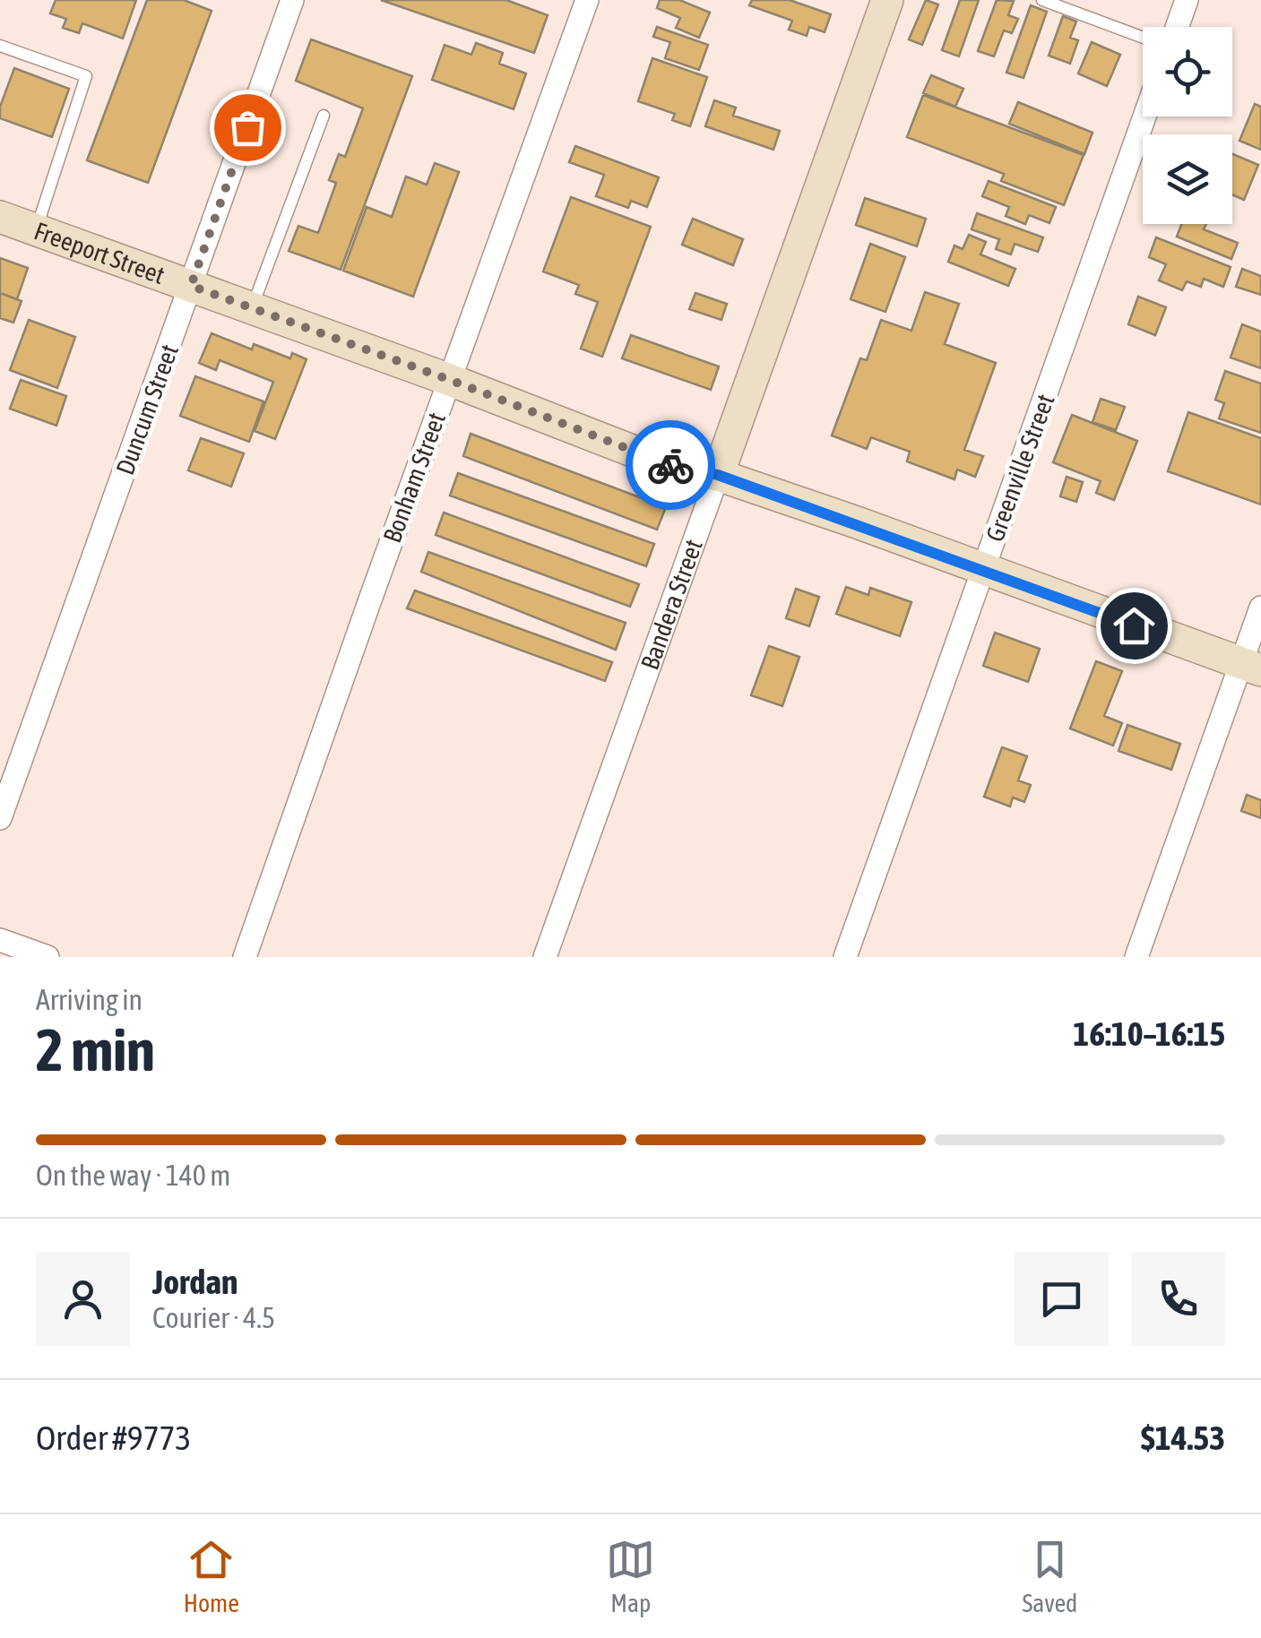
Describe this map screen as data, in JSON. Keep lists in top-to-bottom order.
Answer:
{
  "streets": {
    "main road": ["Freeport Street", "Bandera Street"],
    "street": ["Duncum Street", "Greenville Street", "Bonham Street"]
  },
  "crossings": [
    ["Freeport Street", "Duncum Street"],
    ["Freeport Street", "Greenville Street"],
    ["Freeport Street", "Bonham Street"],
    ["Freeport Street", "Bandera Street"]
  ],
  "page": {
    "heading": ["2 min", "Arriving in", "16:10–16:15"],
    "panel": [
      "Jordan",
      "Courier · 4.5",
      "Order #9773",
      "$14.53"
    ],
    "bar": "On the way · 140 m",
    "tabs": ["Home", "Map", "Saved"]
  }
}
